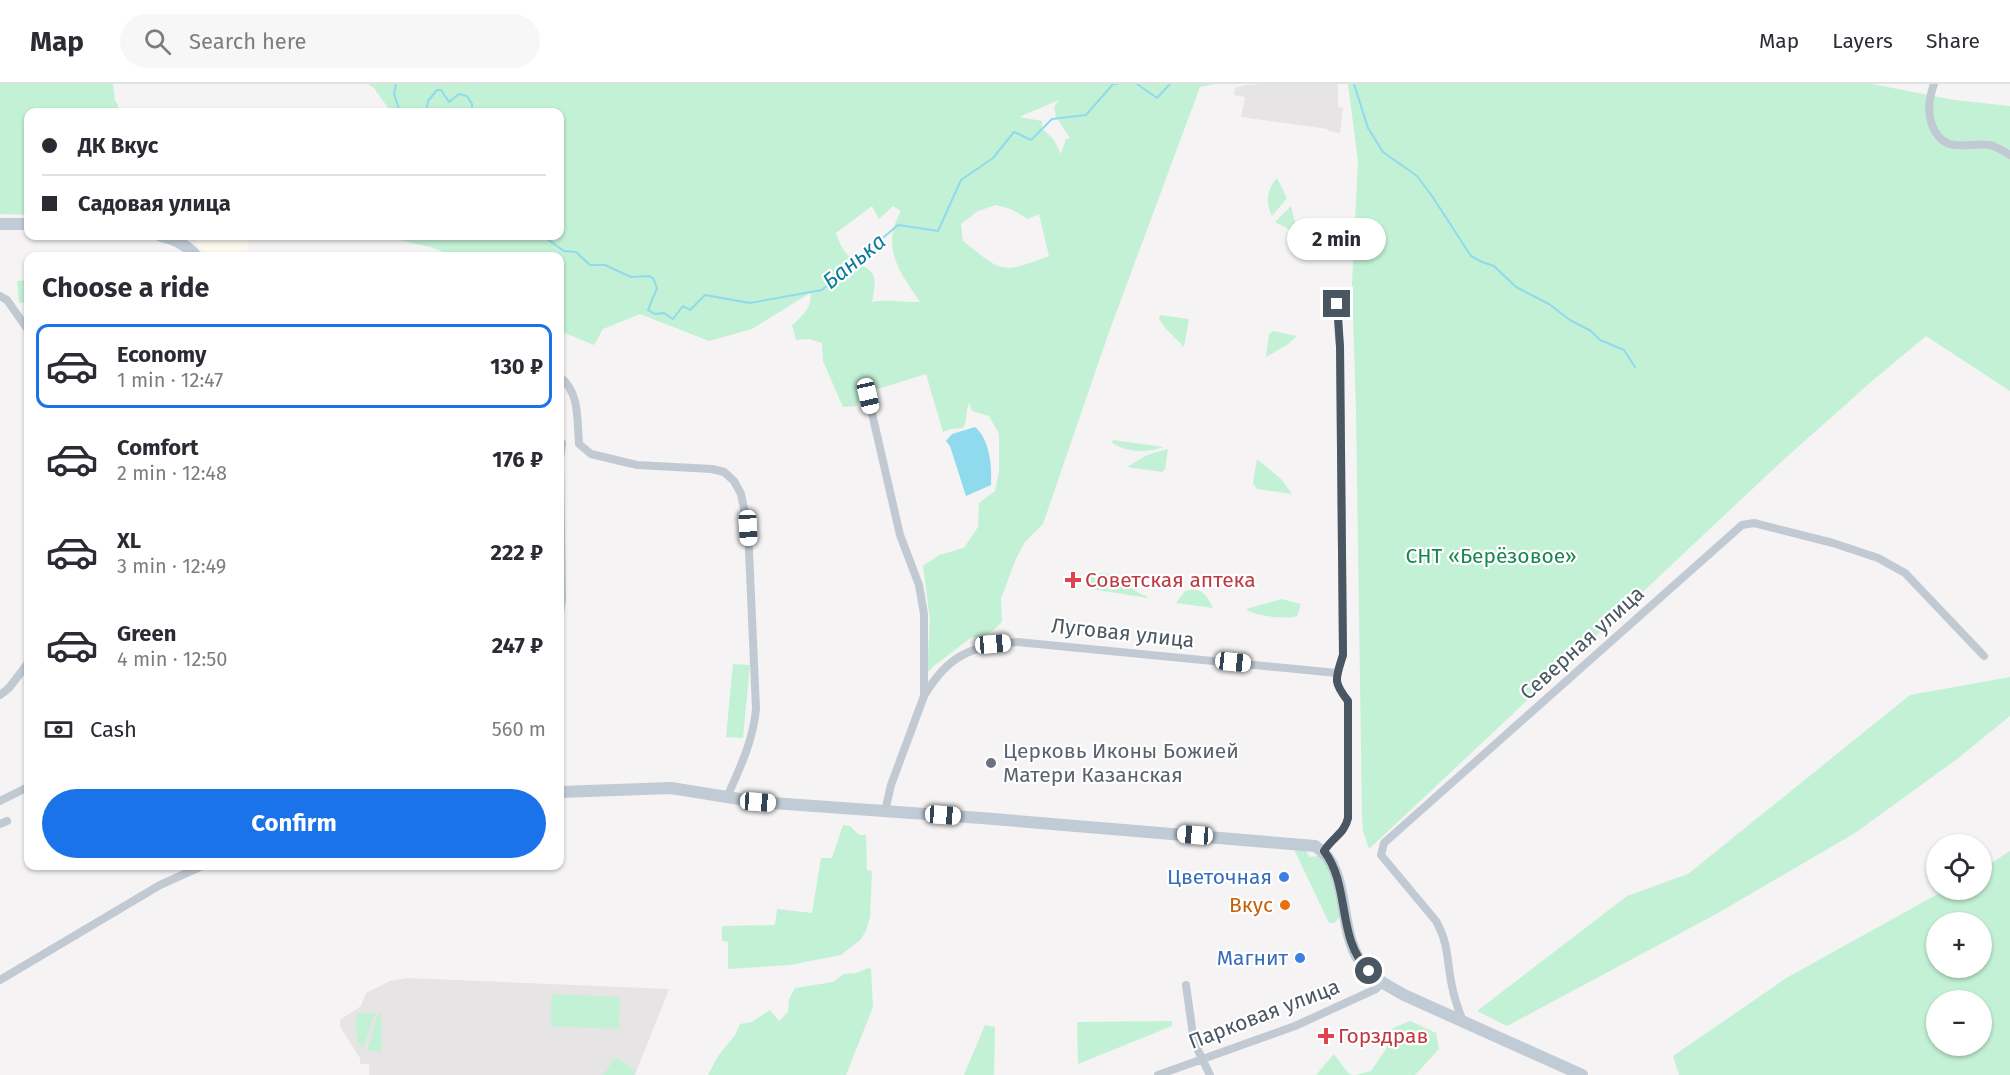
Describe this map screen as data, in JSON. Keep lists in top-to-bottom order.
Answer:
{
  "streets": {
    "street": ["Луговая улица", "Северная улица", "Парковая улица"]
  },
  "water": ["Банька"],
  "parks": ["СНТ «Берёзовое»"],
  "places": {
    "health": ["Советская аптека", "Горздрав"],
    "other": [
      "Церковь Иконы Божией Матери Казанская",
      "Цветочная",
      "Вкус",
      "Магнит"
    ]
  },
  "page": {
    "header": "Map",
    "search": "Search here",
    "nav": ["Map", "Layers", "Share"],
    "banner": ["ДК Вкус", "Садовая улица"],
    "bubble": "2 min",
    "heading": "Choose a ride",
    "list": [
      {
        "name": "Economy",
        "note": "1 min · 12:47",
        "value": "130 ₽"
      },
      {
        "name": "Comfort",
        "note": "2 min · 12:48",
        "value": "176 ₽"
      },
      {
        "name": "XL",
        "note": "3 min · 12:49",
        "value": "222 ₽"
      },
      {
        "name": "Green",
        "note": "4 min · 12:50",
        "value": "247 ₽"
      }
    ],
    "pay": ["Cash", "560 m"],
    "buttons": "Confirm",
    "map_buttons": ["+", "−"]
  }
}
